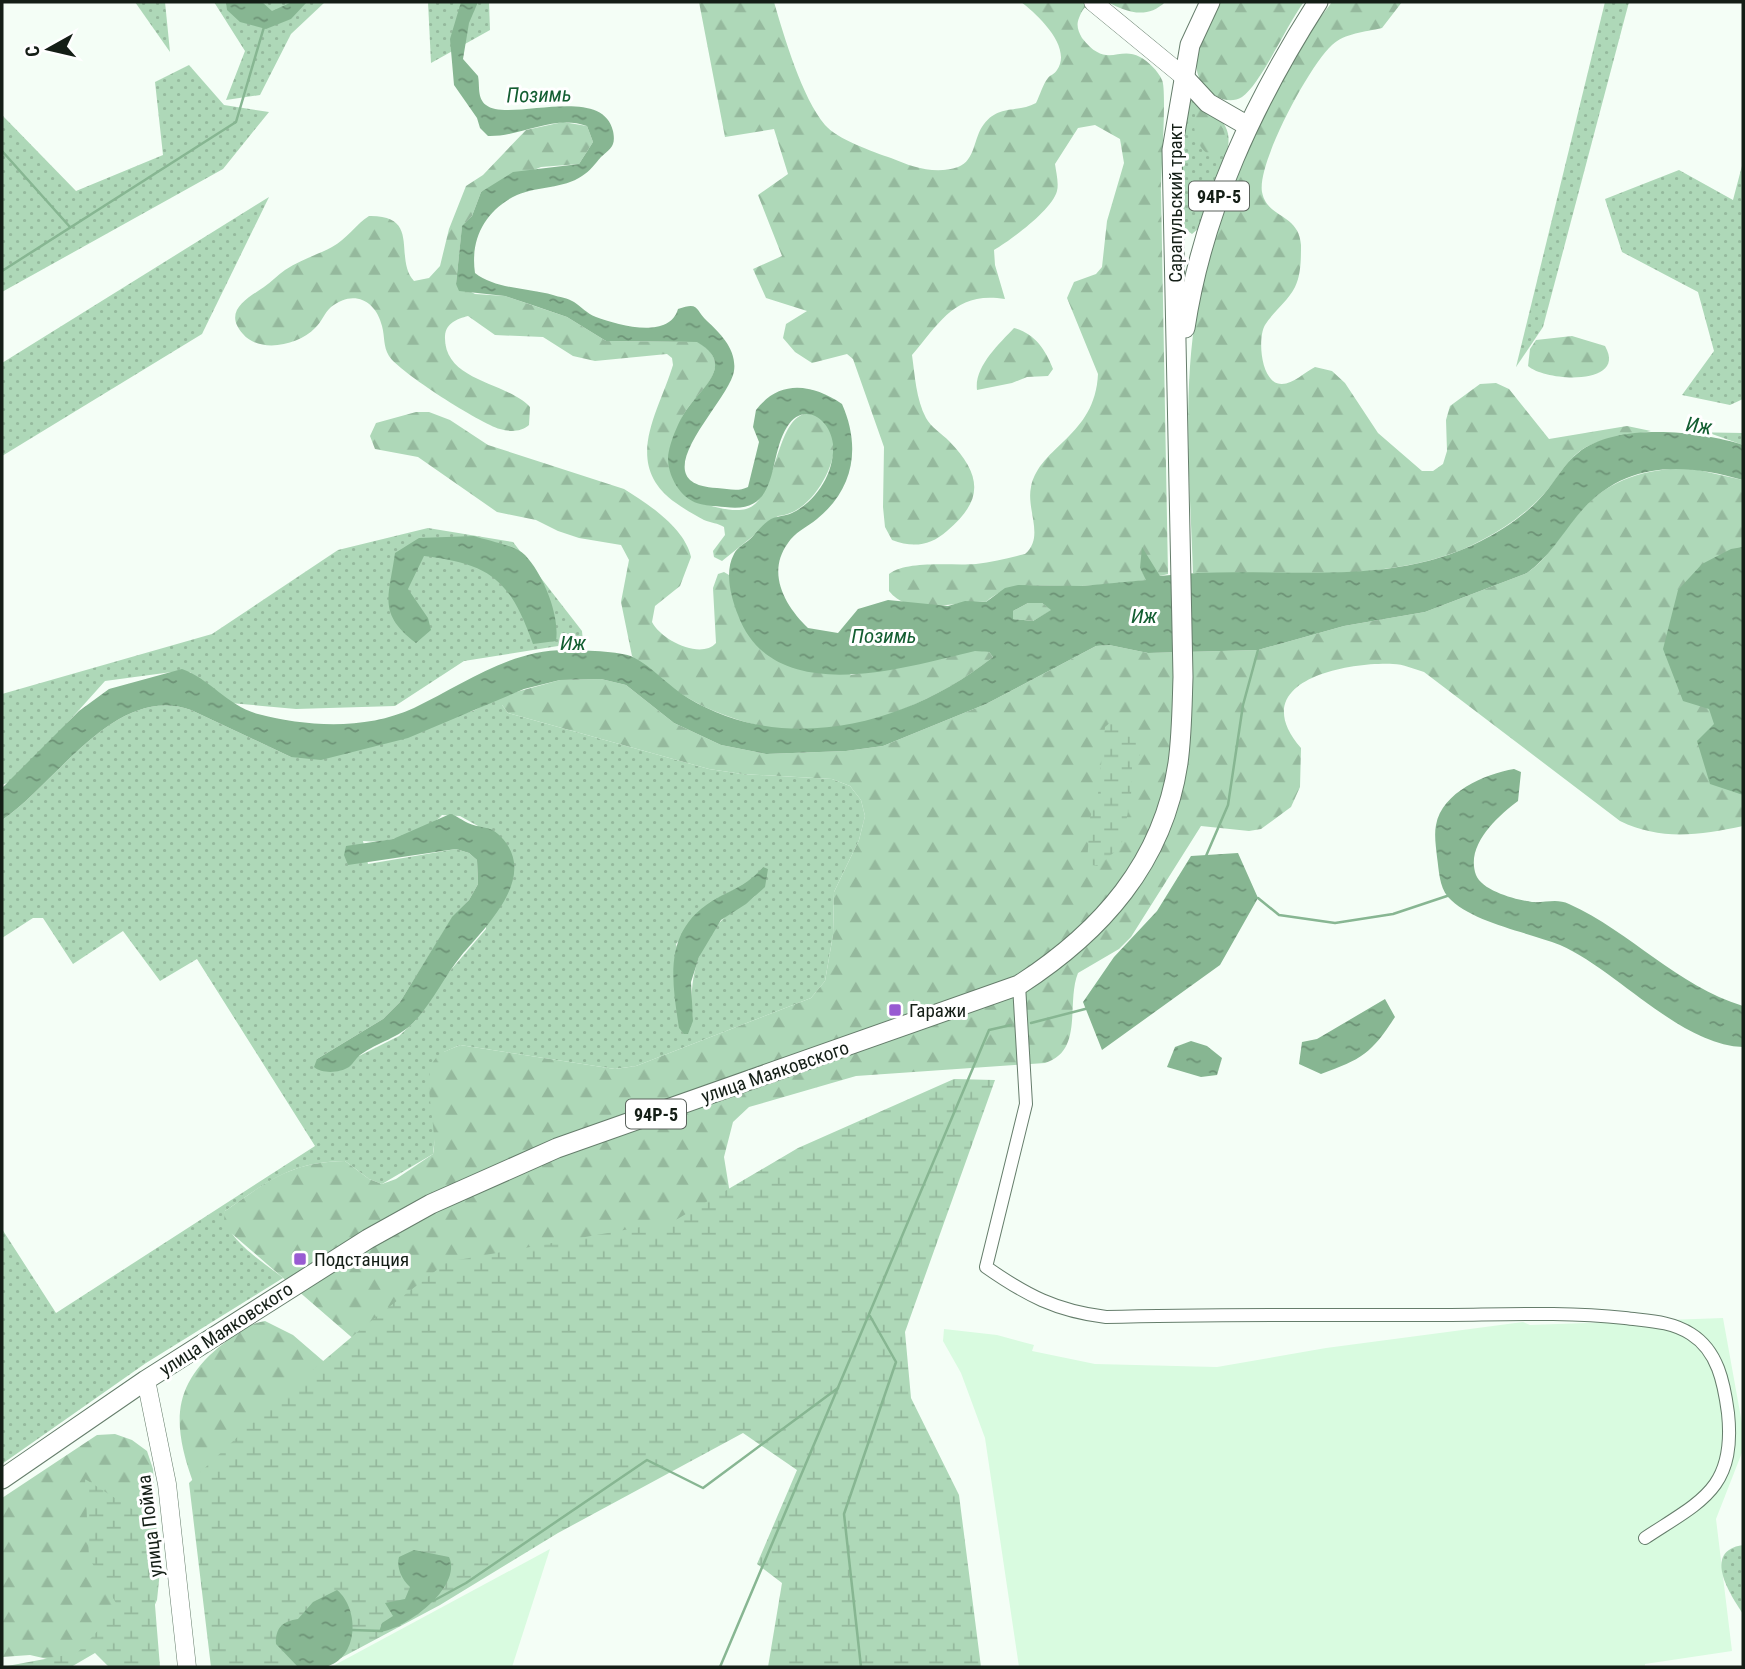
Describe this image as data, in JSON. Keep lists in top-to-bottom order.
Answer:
{
  "streets": {
    "main road": [
      "94Р-5",
      "Сарапульский тракт",
      "улица Маяковского",
      "улица Пойма"
    ]
  },
  "crossings": [
    ["Сарапульский тракт", "улица Маяковского"],
    ["улица Маяковского", "улица Пойма"]
  ],
  "water": ["Позимь", "Иж"],
  "places": {
    "transit": ["Гаражи", "Подстанция"]
  },
  "north": "left"
}
